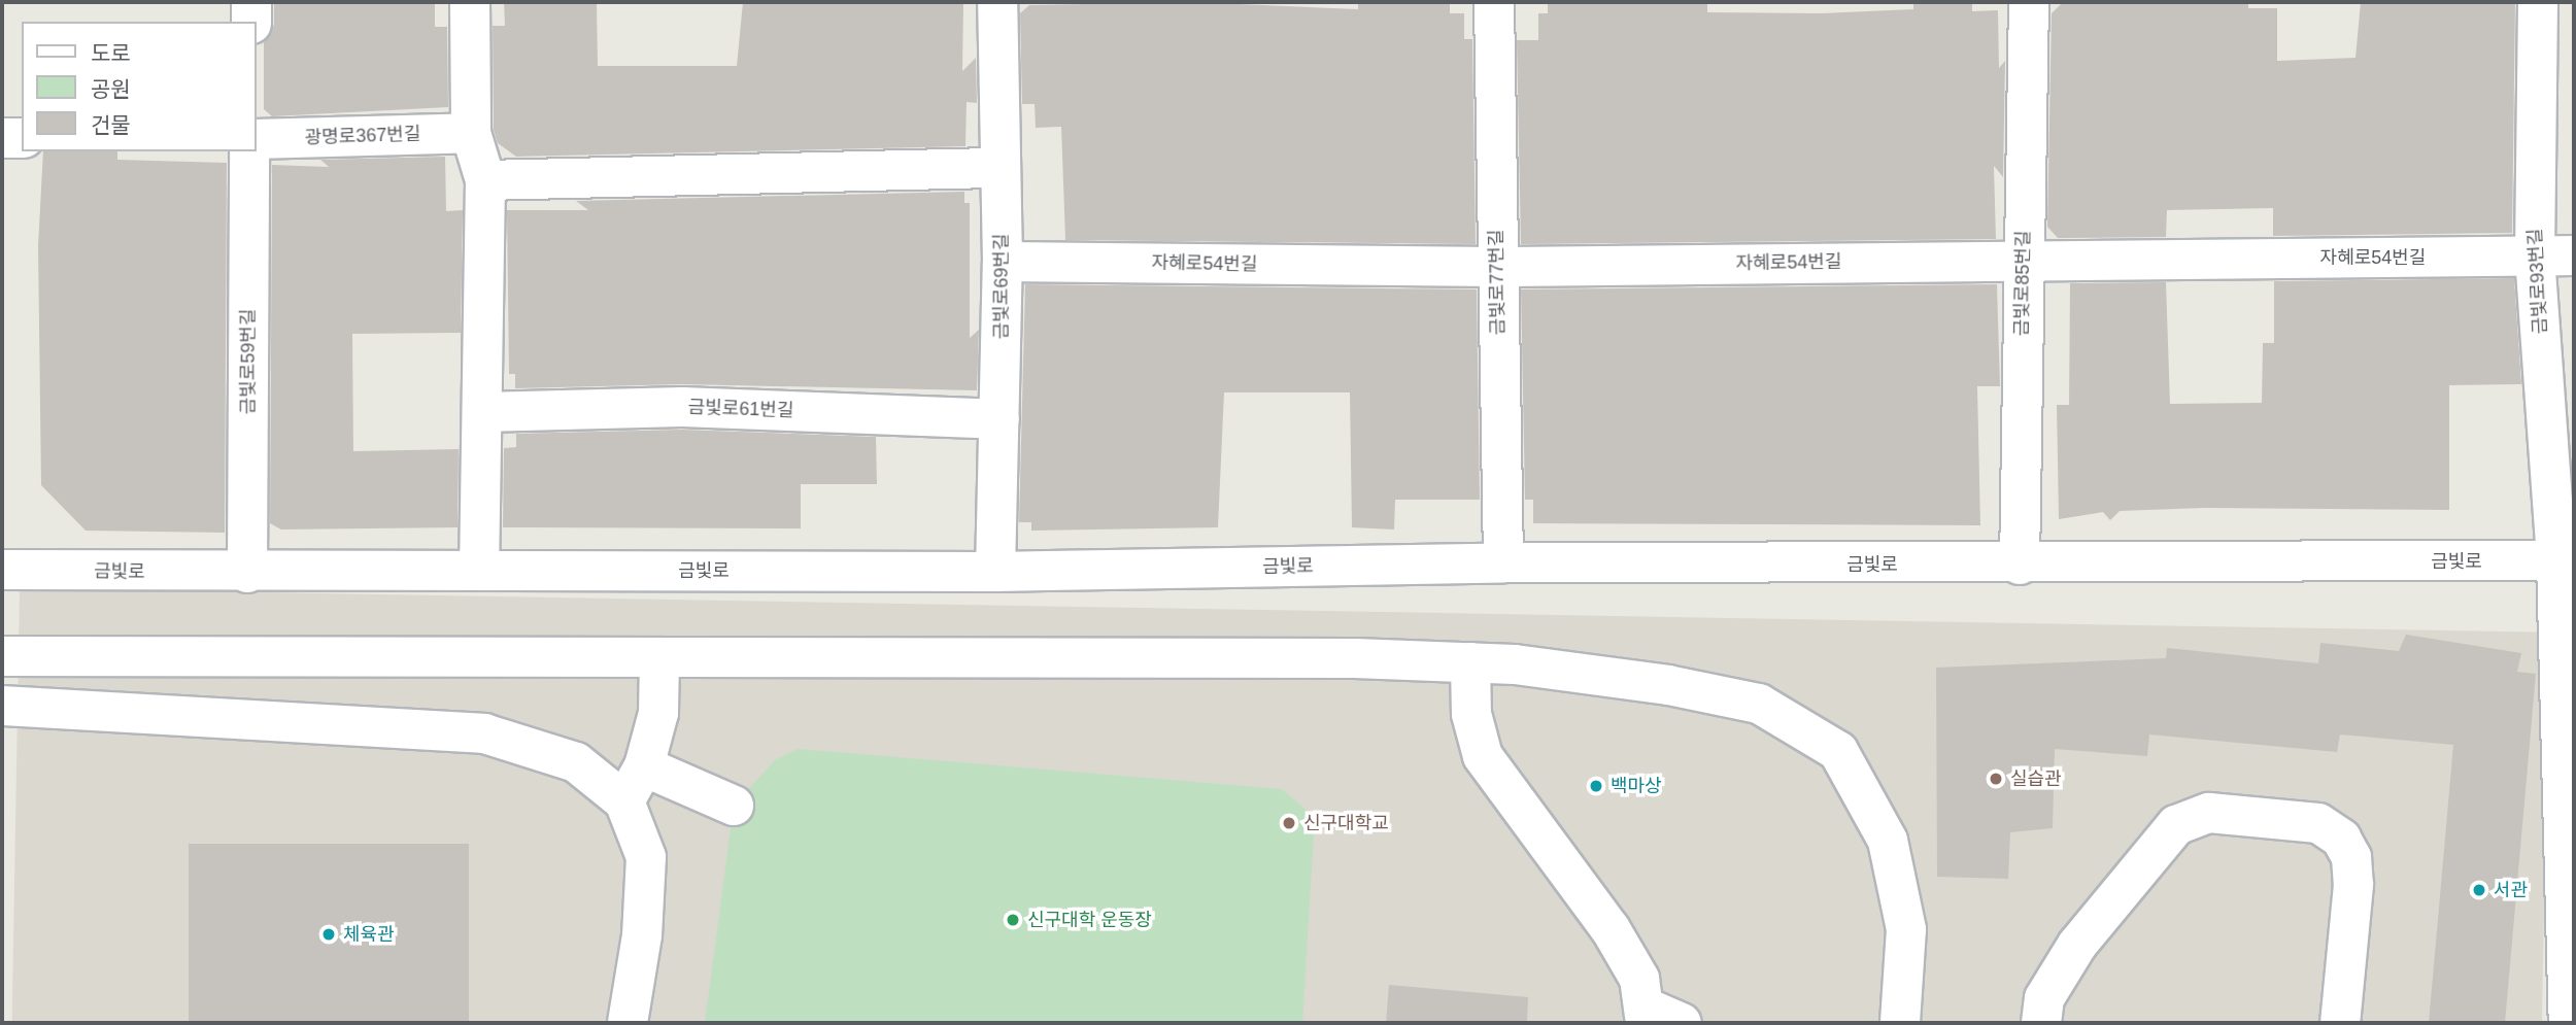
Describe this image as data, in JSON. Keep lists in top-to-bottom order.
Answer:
{
  "streets": {
    "street": [
      "광명로367번길",
      "자혜로54번길",
      "금빛로93번길",
      "금빛로77번길",
      "금빛로85번길",
      "금빛로69번길",
      "금빛로59번길",
      "금빛로61번길",
      "금빛로"
    ]
  },
  "crossings": [
    ["자혜로54번길", "금빛로93번길"],
    ["자혜로54번길", "금빛로77번길"],
    ["자혜로54번길", "금빛로85번길"],
    ["자혜로54번길", "금빛로69번길"],
    ["금빛로93번길", "금빛로"],
    ["금빛로77번길", "금빛로"],
    ["금빛로85번길", "금빛로"],
    ["금빛로69번길", "금빛로61번길"],
    ["금빛로69번길", "금빛로"],
    ["금빛로59번길", "금빛로"]
  ],
  "places": [
    "실습관",
    "백마상",
    "신구대학교",
    "서관",
    "신구대학 운동장",
    "체육관"
  ],
  "legend": ["도로", "공원", "건물"]
}
